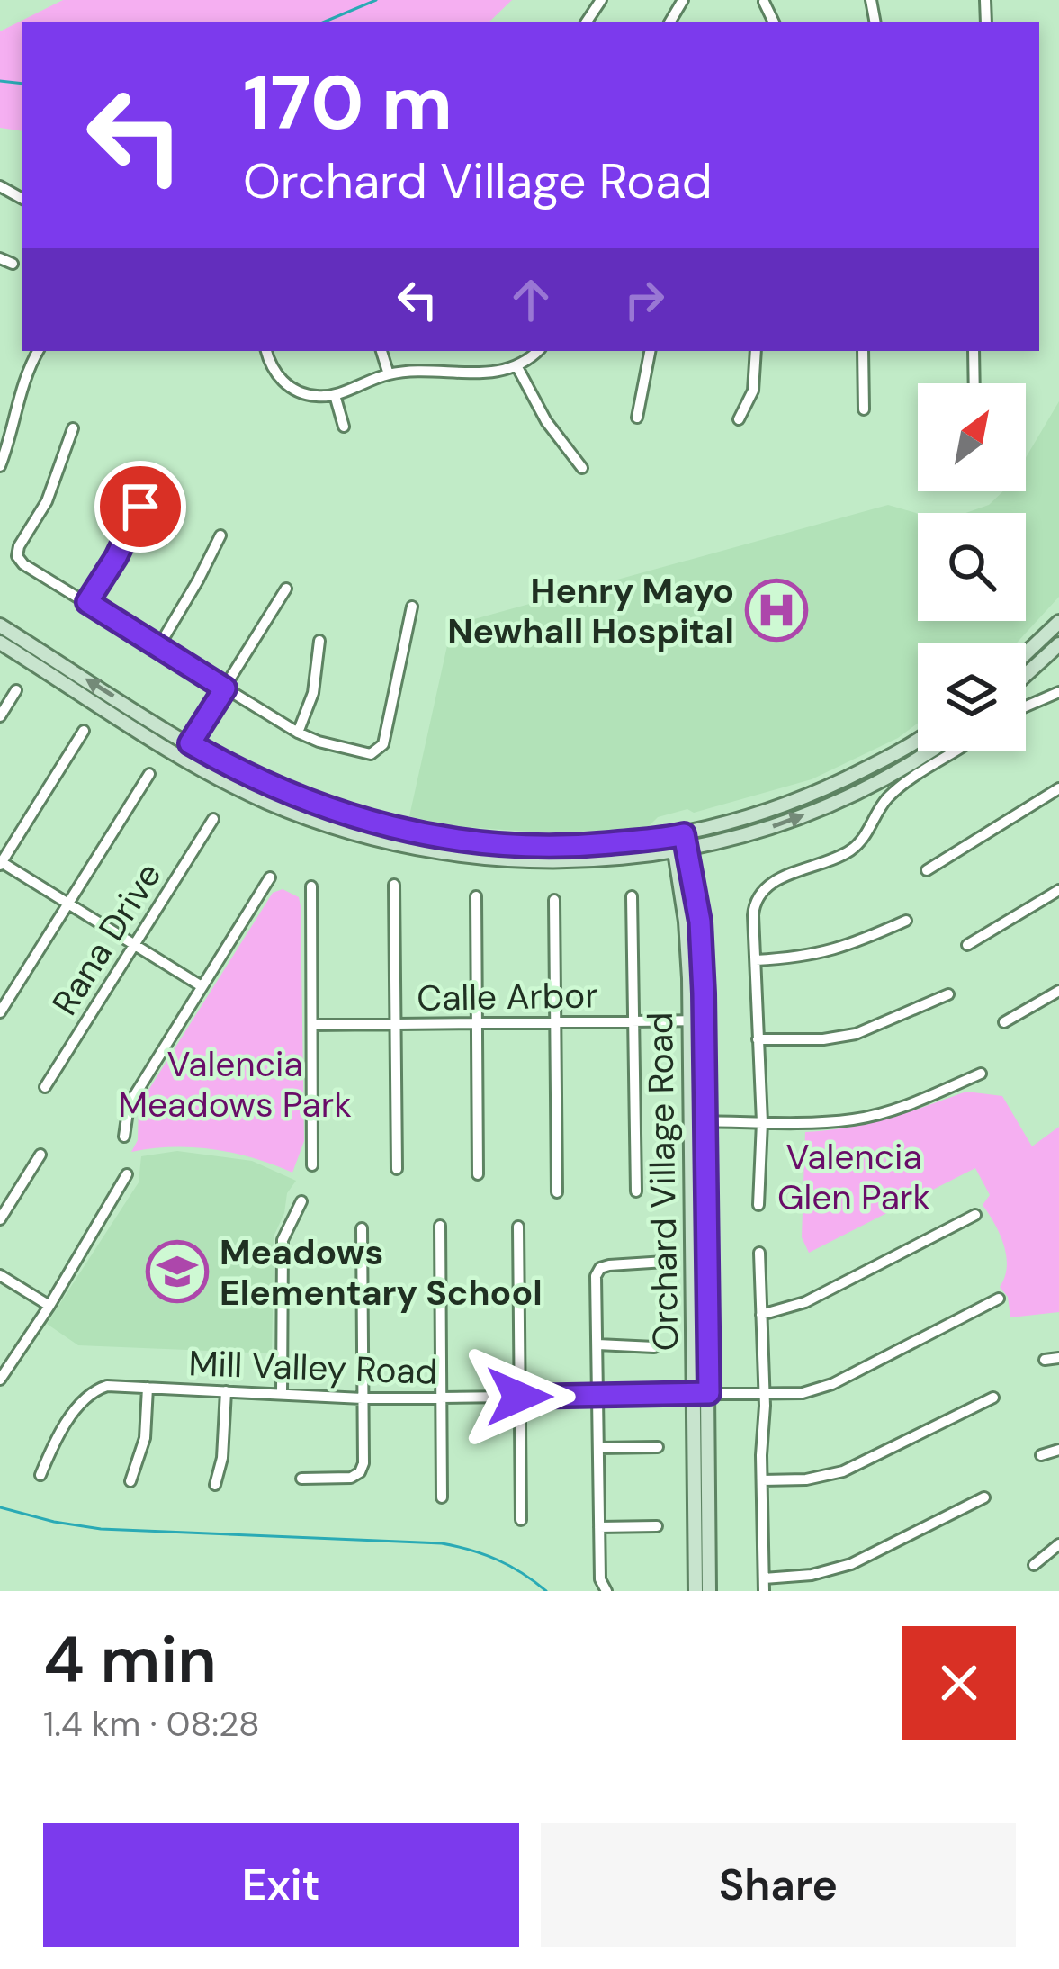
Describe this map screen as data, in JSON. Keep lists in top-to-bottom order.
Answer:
{
  "streets": {
    "main road": ["Orchard Village Road"],
    "street": ["Rana Drive", "Calle Arbor", "Mill Valley Road"]
  },
  "crossings": [
    ["Calle Arbor", "Orchard Village Road"],
    ["Orchard Village Road", "Mill Valley Road"]
  ],
  "parks": ["Valencia Meadows Park", "Valencia Glen Park"],
  "places": {
    "hospital": ["Henry Mayo Newhall Hospital"],
    "school or university": ["Meadows Elementary School"]
  },
  "north": "top right",
  "page": {
    "turn": ["170 m", "Orchard Village Road"],
    "heading": ["4 min", "1.4 km · 08:28"],
    "buttons": ["Exit", "Share"]
  }
}
